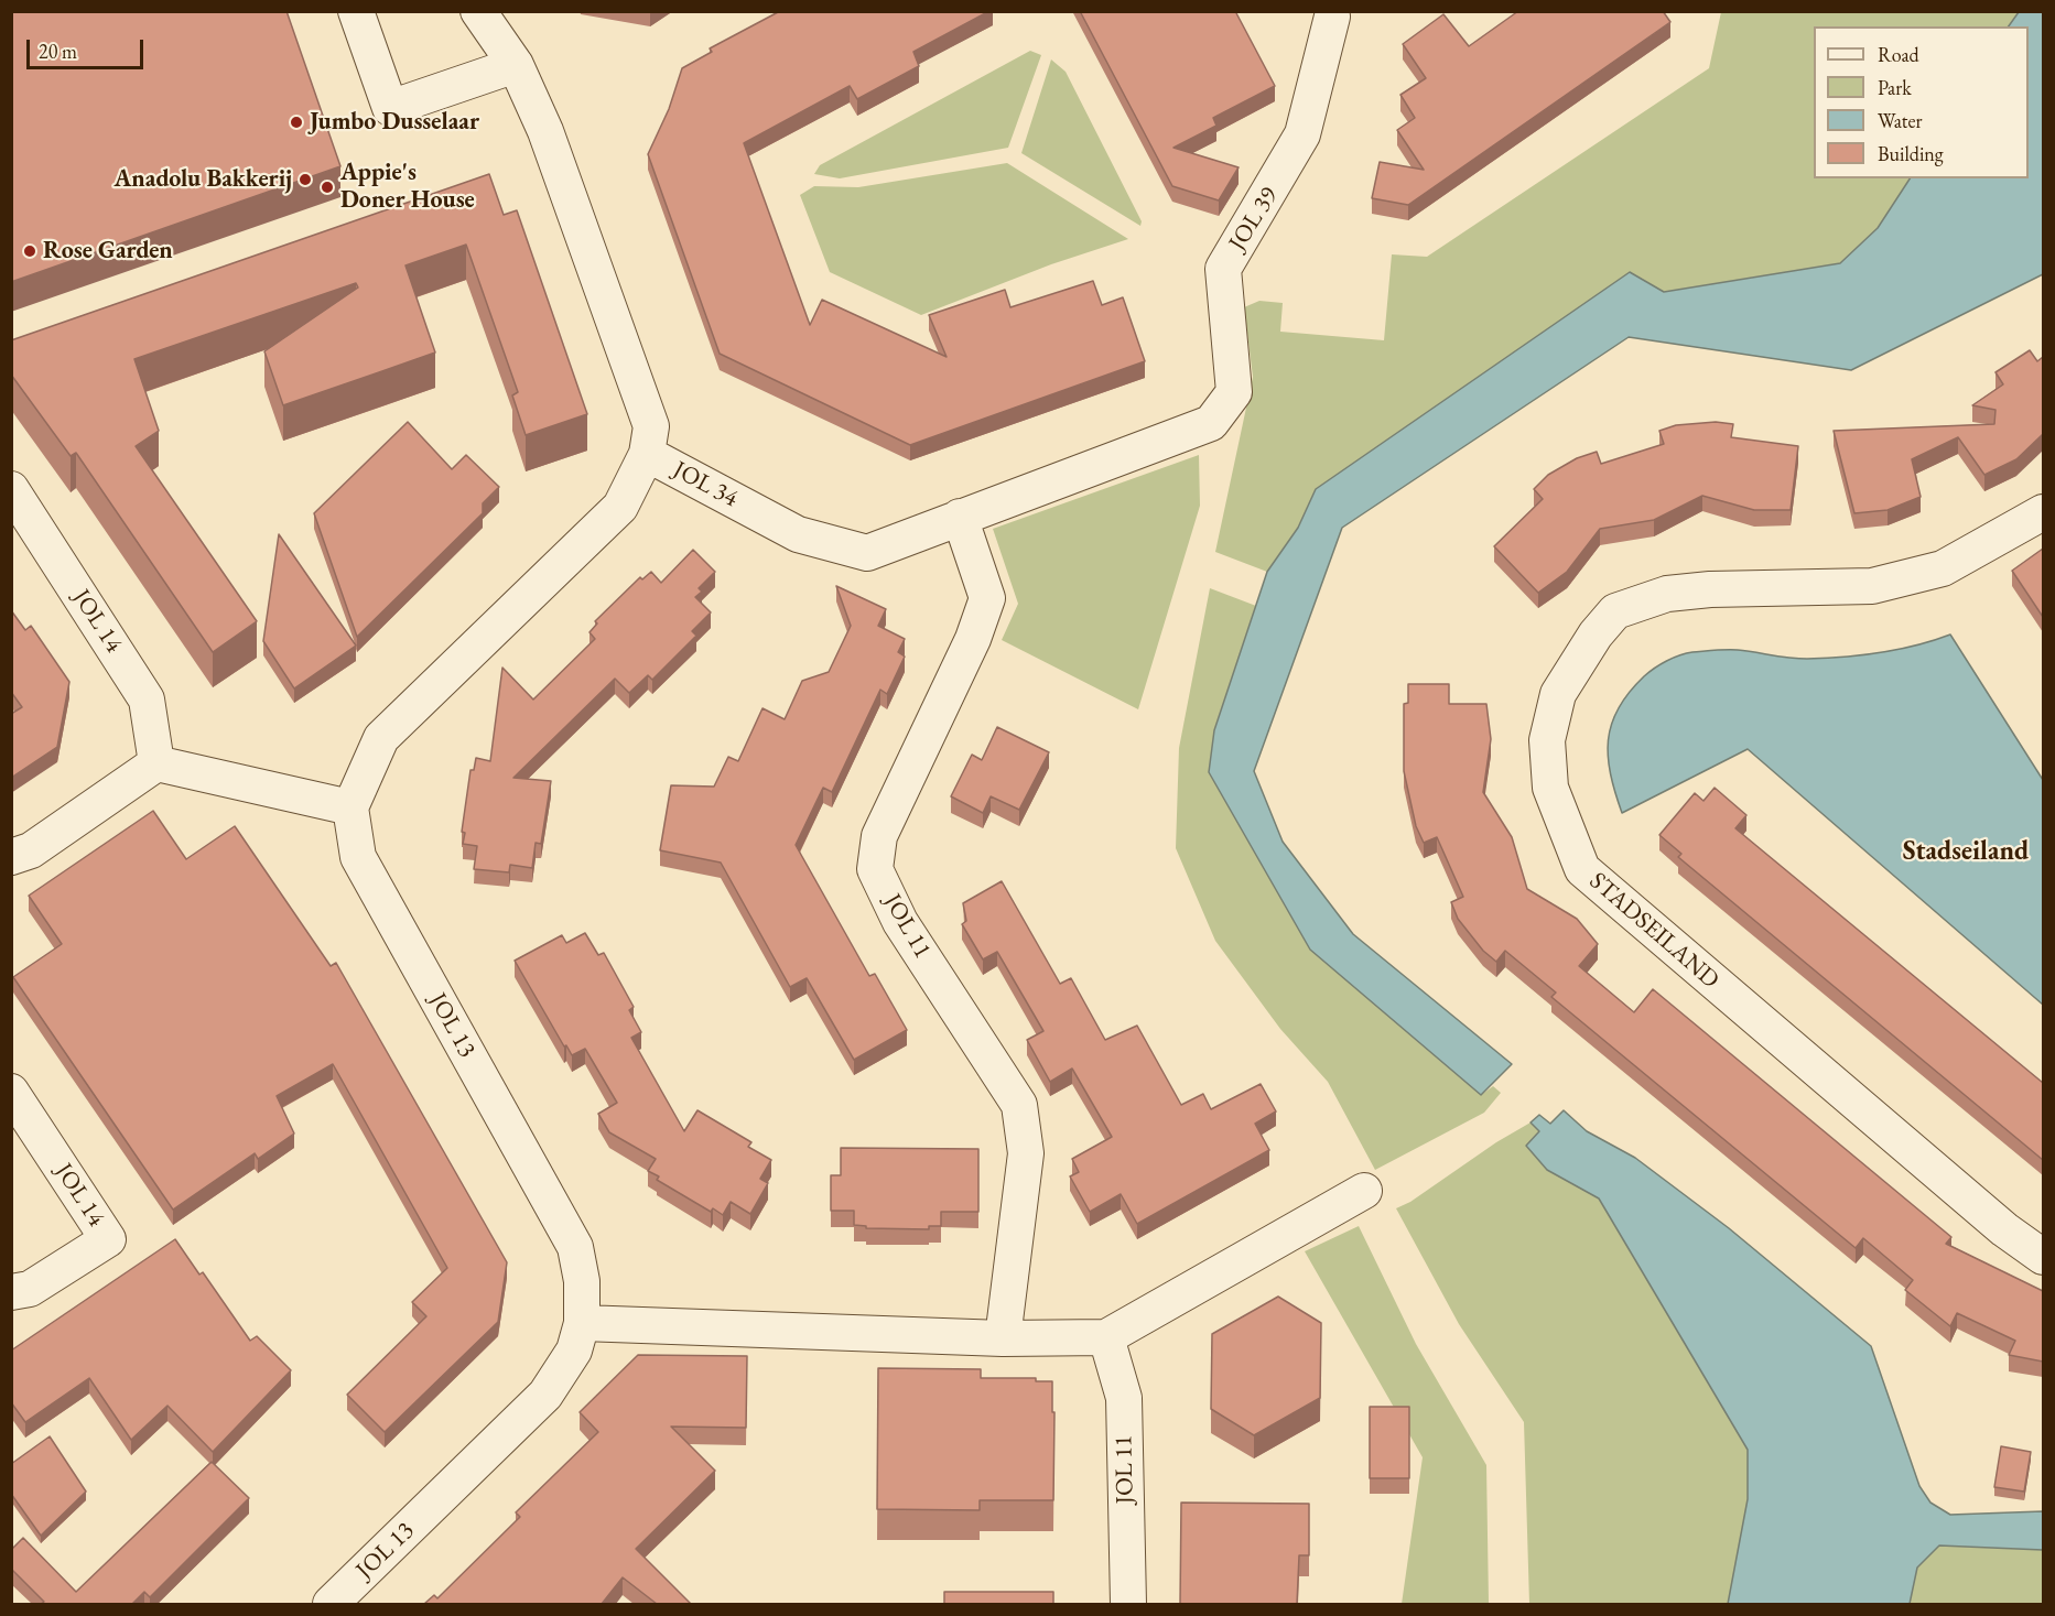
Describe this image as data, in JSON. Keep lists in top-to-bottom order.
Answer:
{
  "streets": {
    "street": [
      "JOL 39",
      "JOL 34",
      "JOL 14",
      "JOL 11",
      "STADSEILAND",
      "JOL 13"
    ]
  },
  "crossings": [
    ["JOL 39", "JOL 34"],
    ["JOL 34", "JOL 11"]
  ],
  "districts": ["Stadseiland"],
  "places": [
    "Jumbo Dusselaar",
    "Anadolu Bakkerij",
    "Appie's Doner House",
    "Rose Garden"
  ],
  "legend": [
    "Road",
    "Park",
    "Water",
    "Building"
  ],
  "scale_bar": "20 m"
}
